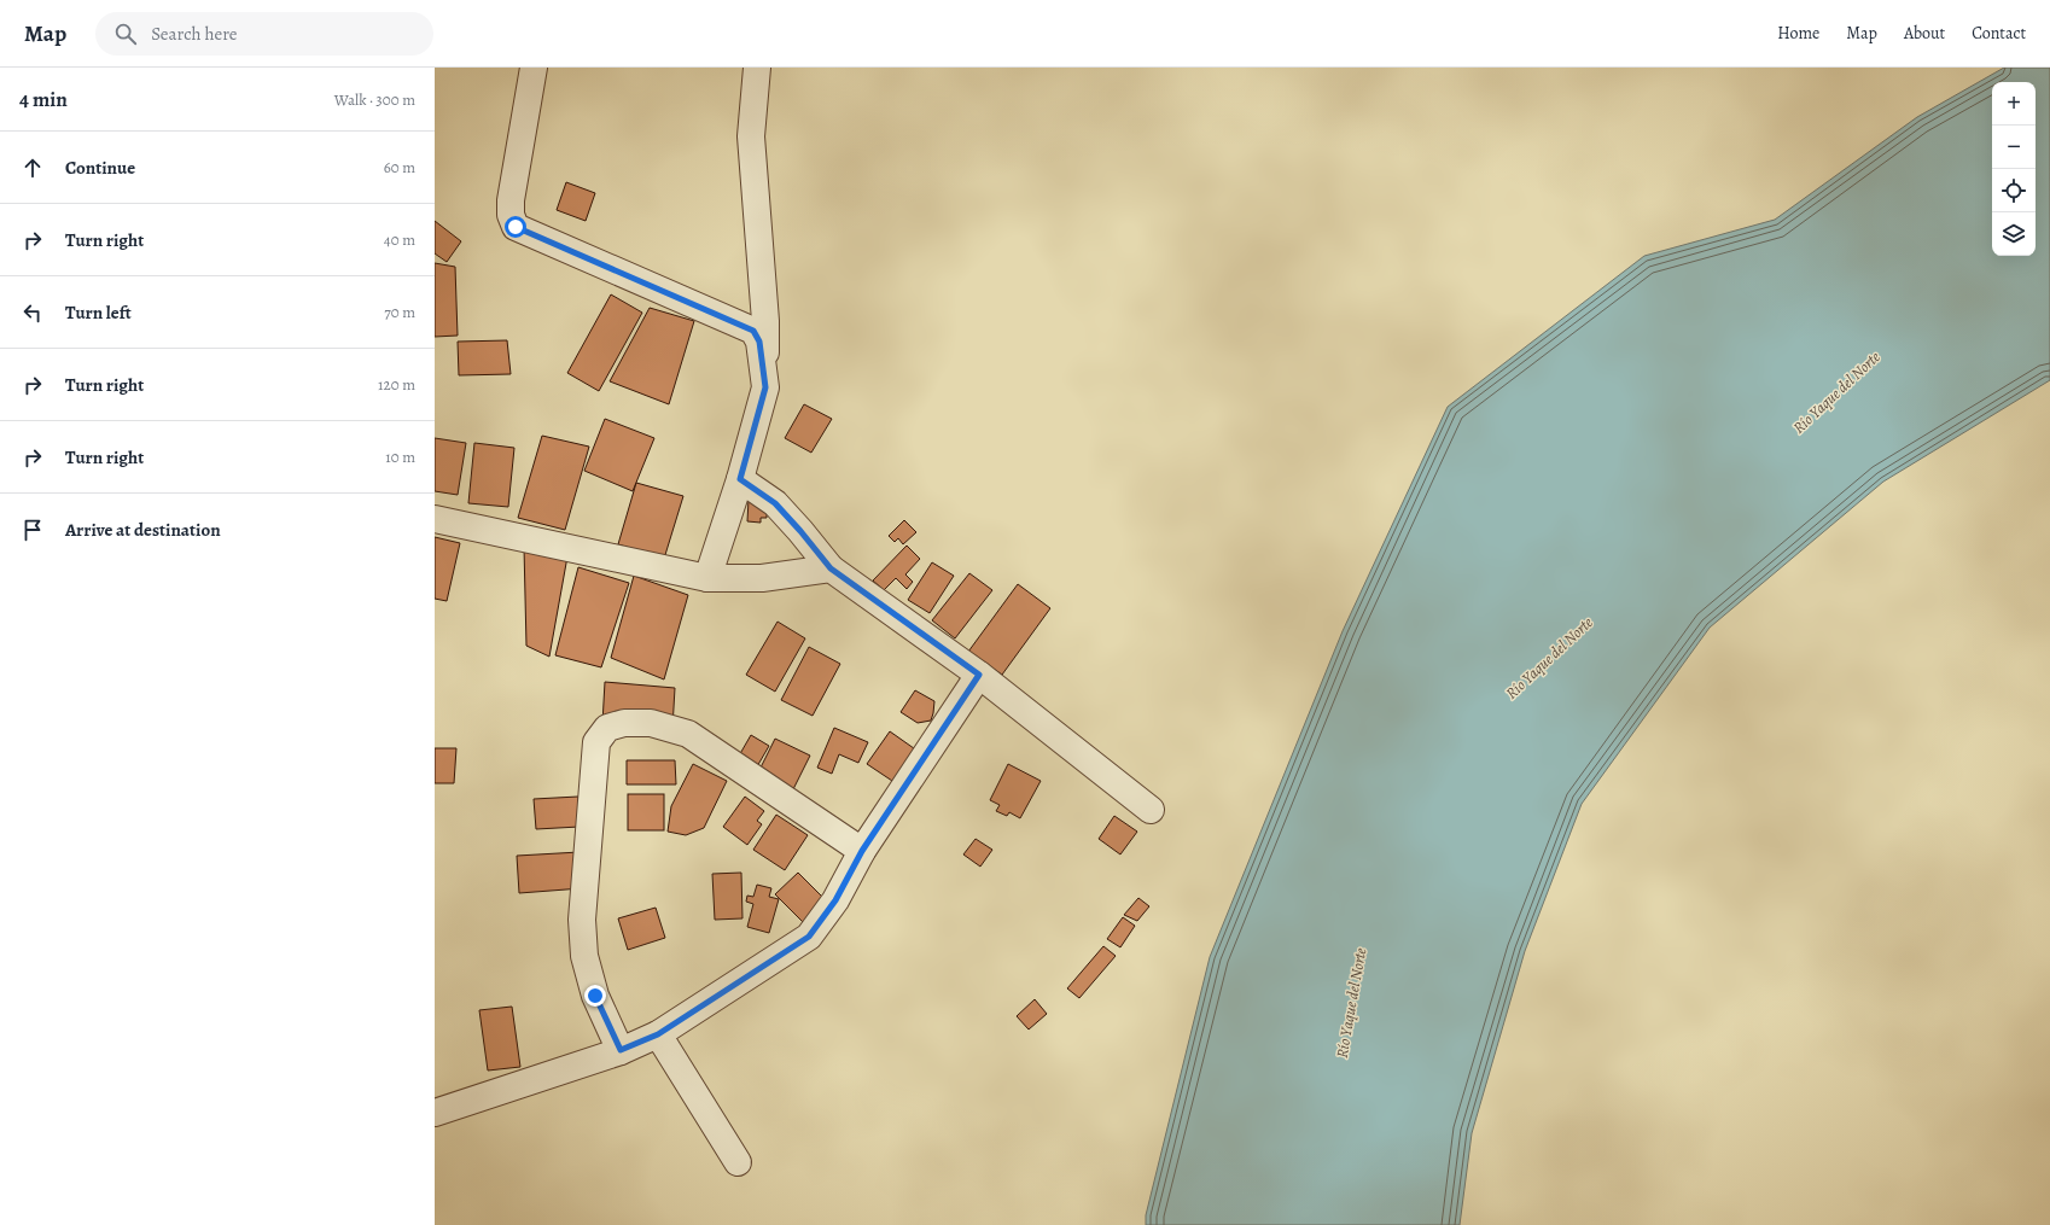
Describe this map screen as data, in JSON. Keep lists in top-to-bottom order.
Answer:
{
  "water": ["Río Yaque del Norte"],
  "page": {
    "header": "Map",
    "search": "Search here",
    "nav": [
      "Home",
      "Map",
      "About",
      "Contact"
    ],
    "heading": ["4 min", "Walk · 300 m"],
    "map_buttons": ["+", "−"],
    "list": [
      ["Continue", "60 m"],
      ["Turn right", "40 m"],
      ["Turn left", "70 m"],
      ["Turn right", "120 m"],
      ["Turn right", "10 m"],
      "Arrive at destination"
    ]
  }
}
